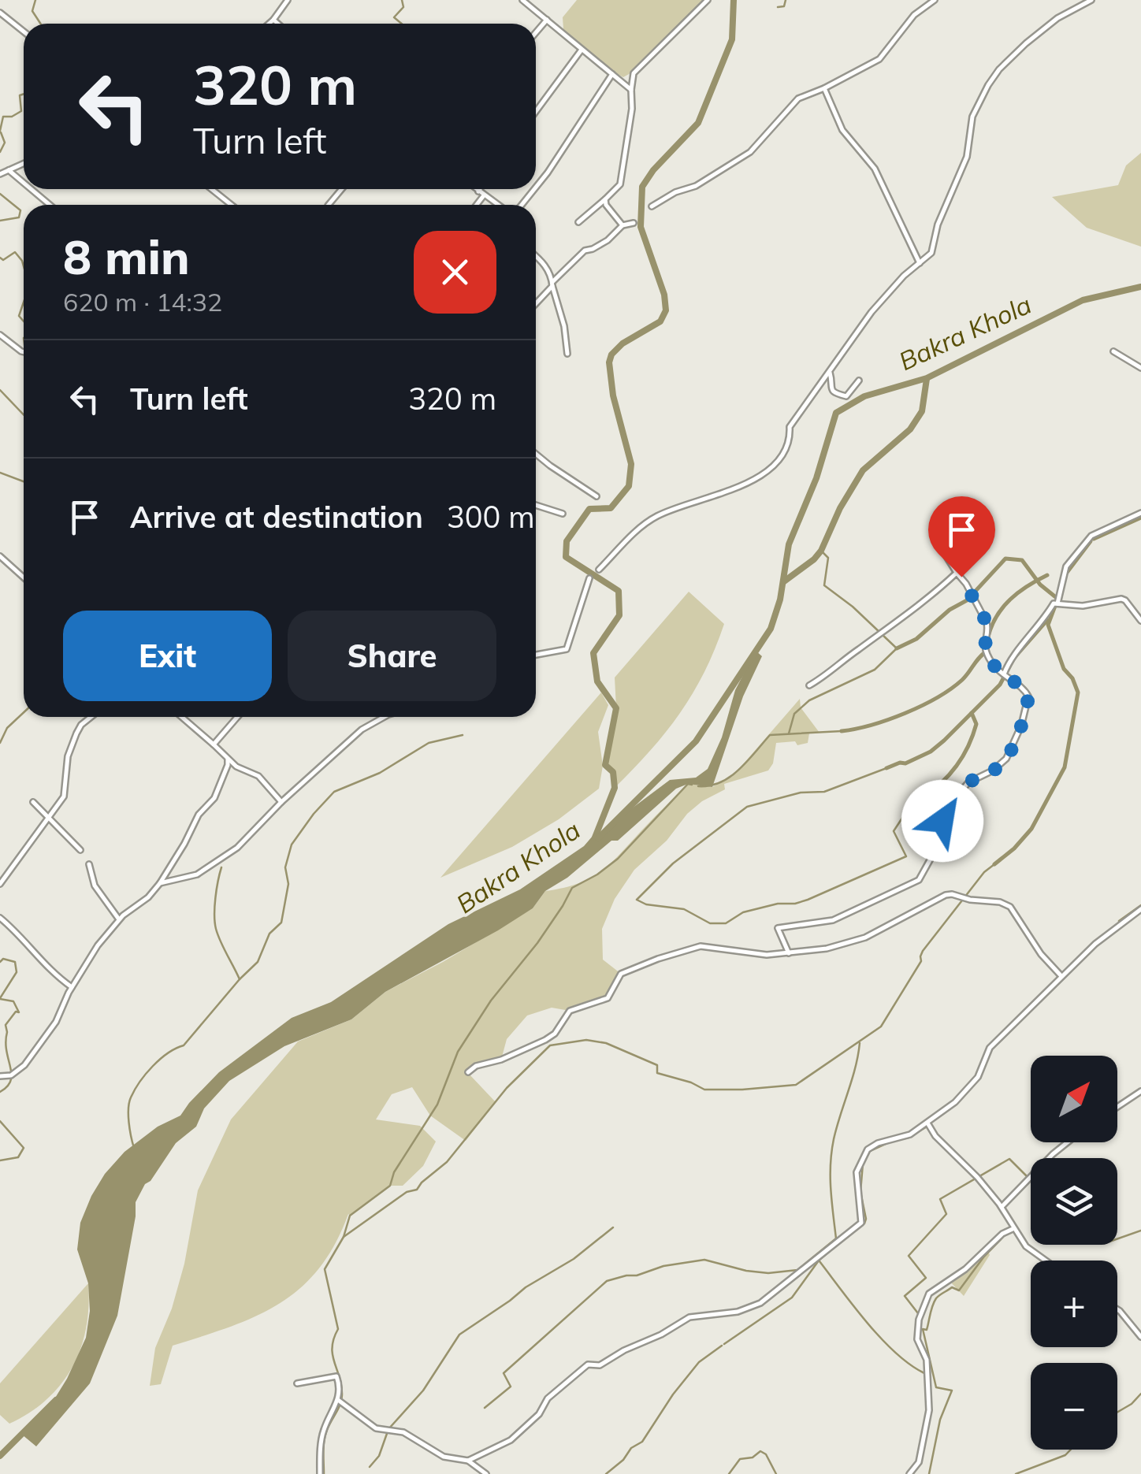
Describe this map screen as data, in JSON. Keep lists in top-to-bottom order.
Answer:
{
  "water": ["Bakra Khola"],
  "north": "top right",
  "page": {
    "turn": ["320 m", "Turn left"],
    "heading": ["8 min", "620 m · 14:32"],
    "list": [
      {
        "name": "Turn left",
        "value": "320 m"
      },
      {
        "name": "Arrive at destination",
        "value": "300 m"
      }
    ],
    "buttons": ["Exit", "Share"],
    "map_buttons": ["+", "−"]
  }
}
